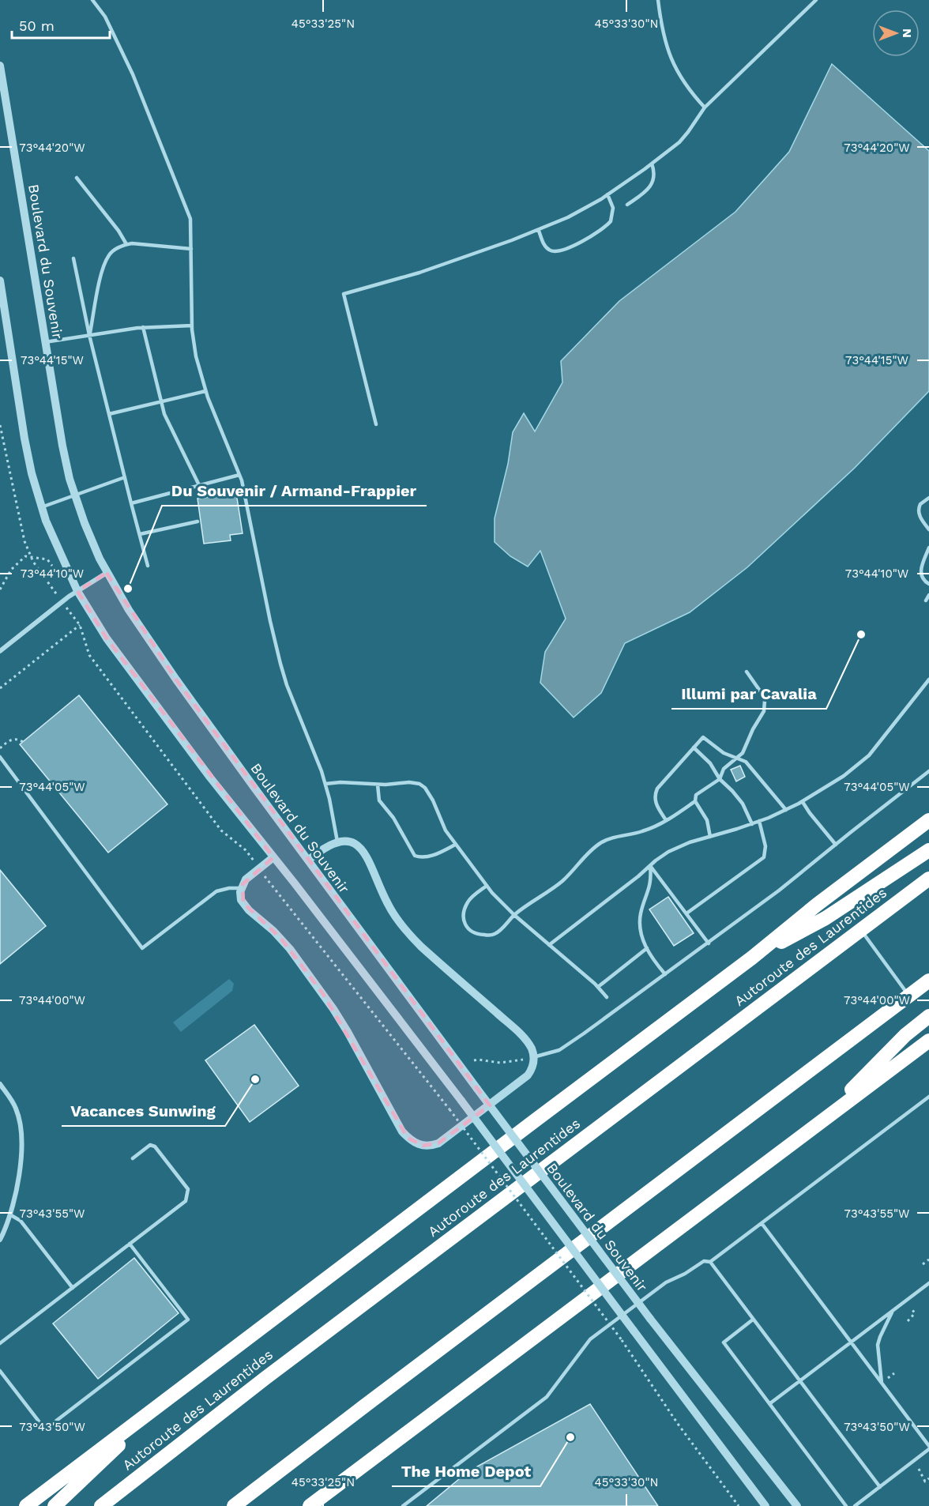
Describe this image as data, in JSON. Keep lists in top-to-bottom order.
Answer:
{
  "streets": {
    "highway": ["Autoroute des Laurentides"],
    "street": ["Boulevard du Souvenir"]
  },
  "places": [
    "Du Souvenir / Armand-Frappier",
    "Illumi par Cavalia",
    "Vacances Sunwing",
    "The Home Depot"
  ],
  "scale_bar": "50 m",
  "north": "right",
  "coordinates": [
    "45°33'25\"N",
    "45°33'30\"N",
    "73°44'20\"W",
    "73°44'15\"W",
    "73°44'10\"W",
    "73°44'05\"W",
    "73°44'00\"W",
    "73°43'55\"W",
    "73°43'50\"W"
  ]
}
